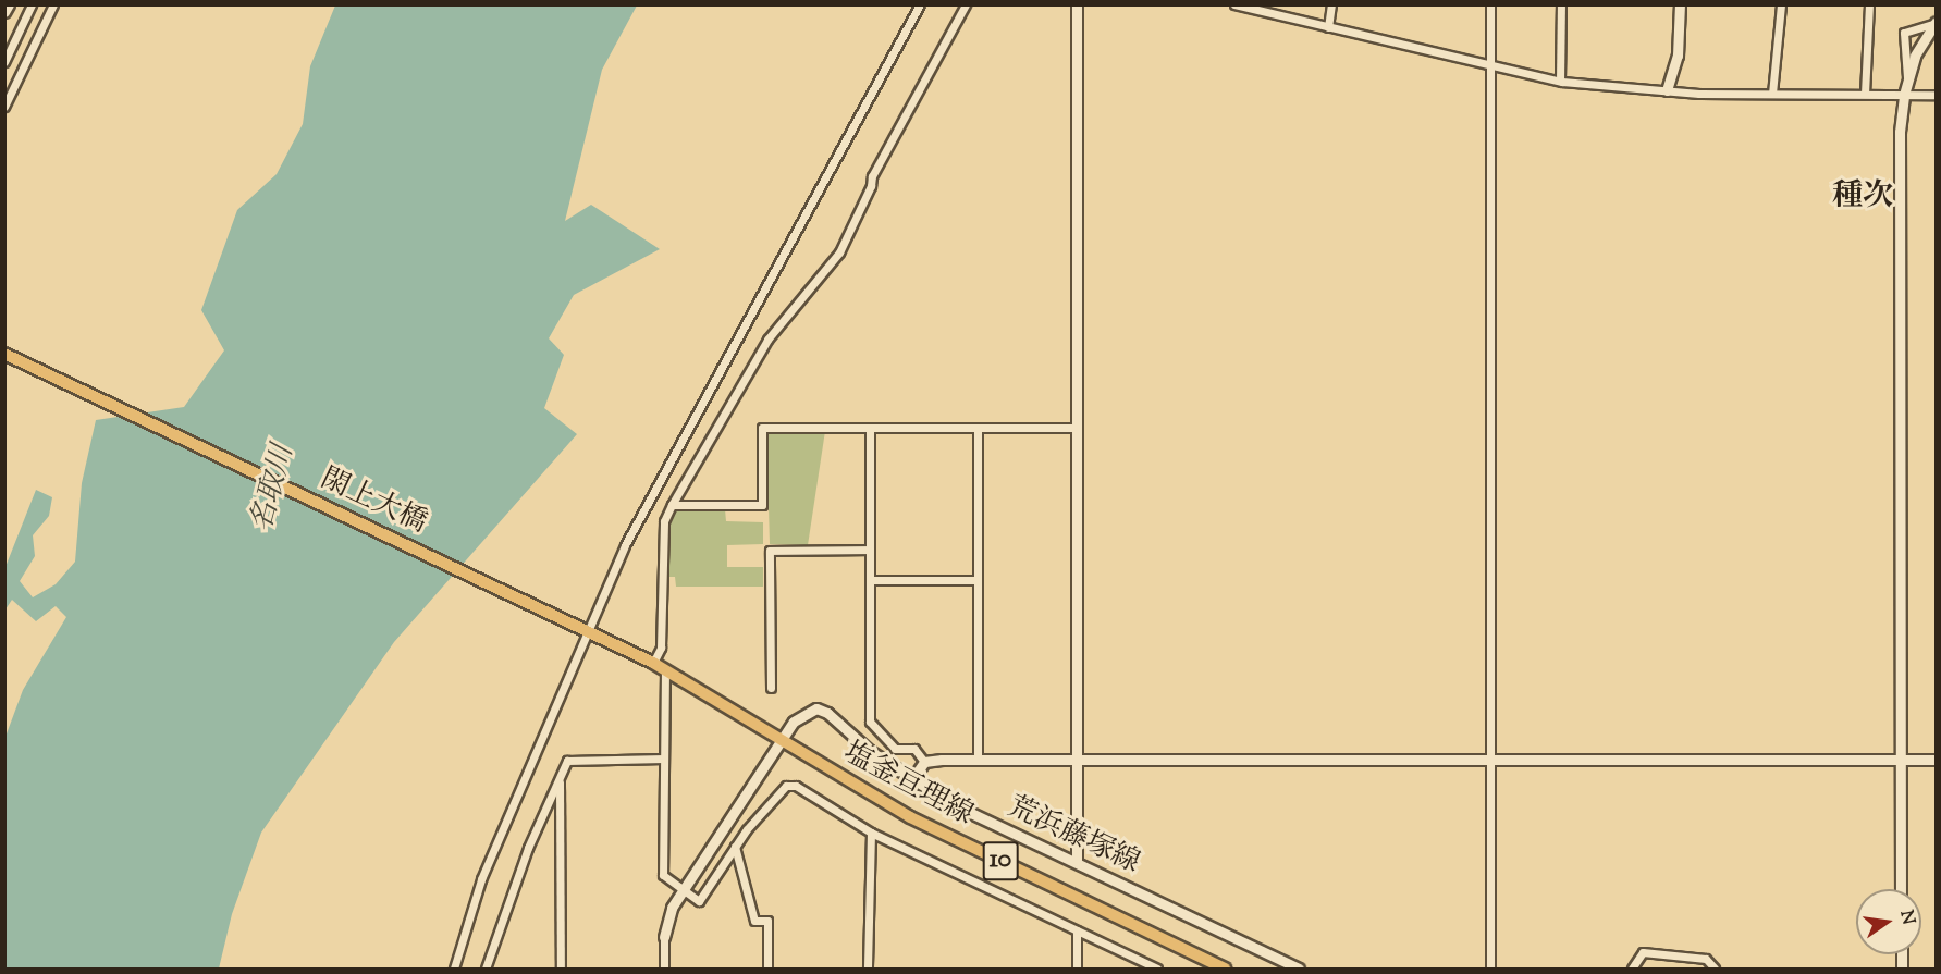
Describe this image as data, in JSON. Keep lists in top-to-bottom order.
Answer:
{
  "streets": {
    "main road": ["閖上大橋", "塩釜亘理線", "10"],
    "street": ["荒浜藤塚線"]
  },
  "crossings": [
    ["閖上大橋", "塩釜亘理線"],
    ["塩釜亘理線", "荒浜藤塚線"]
  ],
  "districts": ["種次"],
  "water": ["名取川"],
  "north": "right"
}
